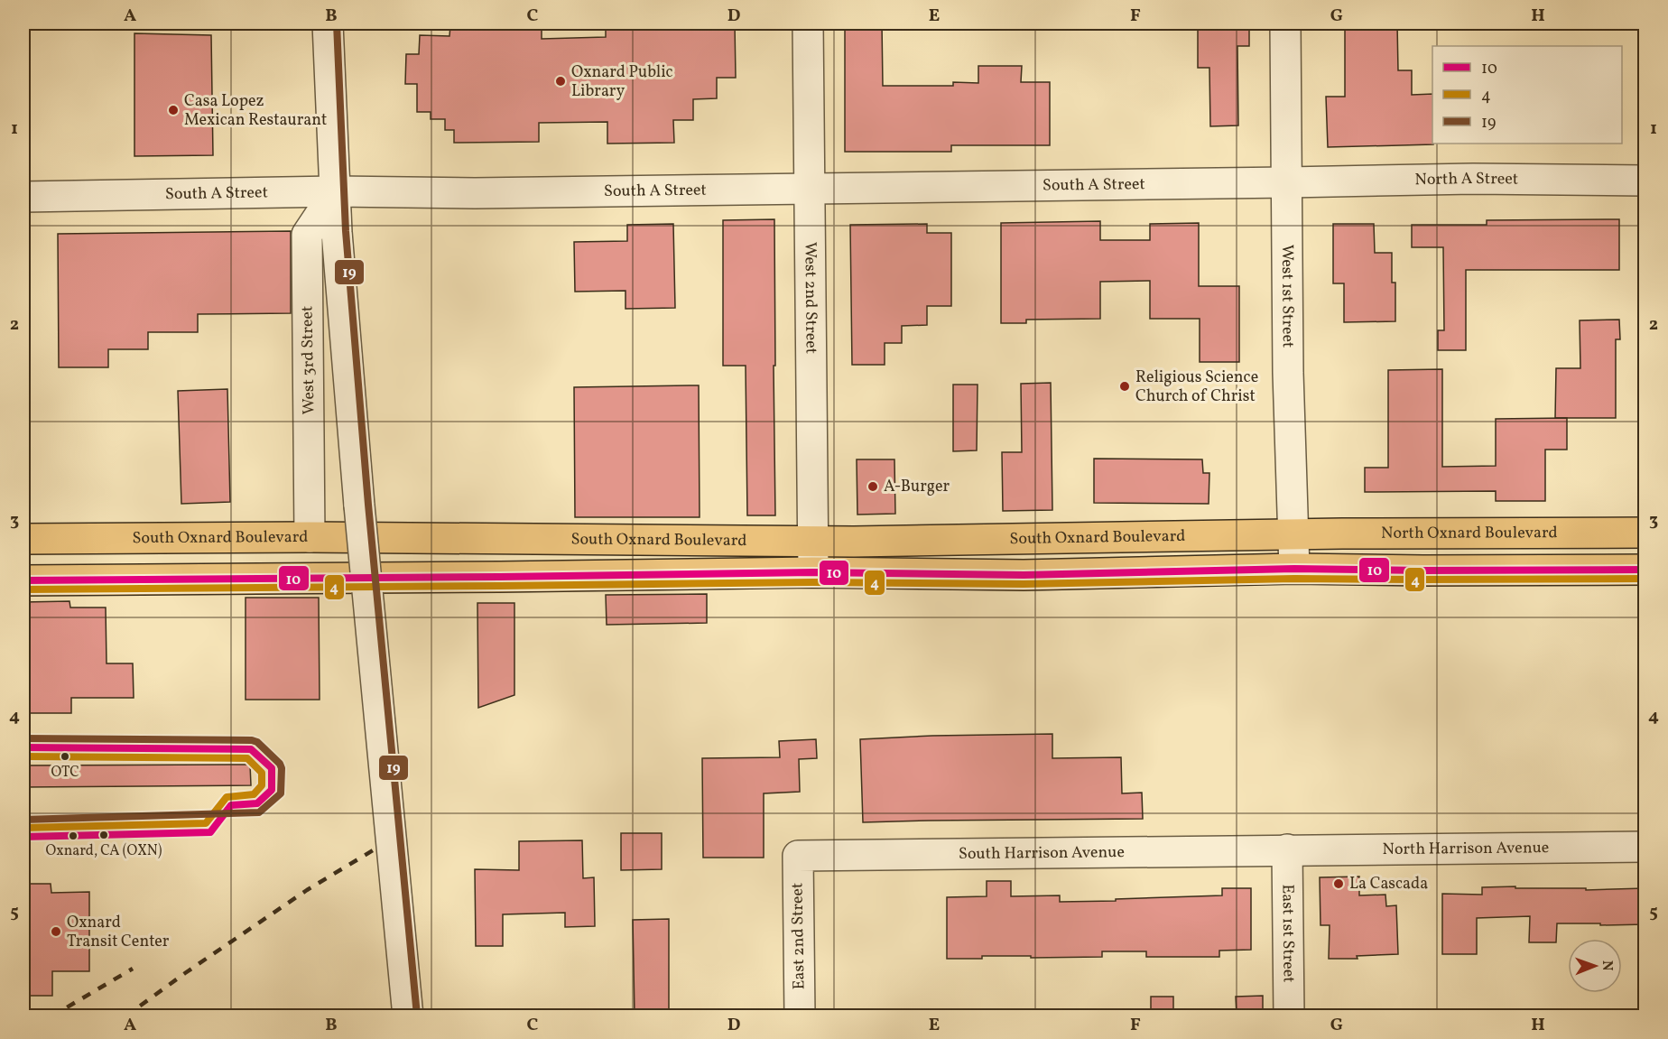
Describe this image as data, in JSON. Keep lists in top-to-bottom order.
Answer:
{
  "streets": {
    "main road": ["North Oxnard Boulevard", "South Oxnard Boulevard"],
    "street": [
      "North A Street",
      "South A Street",
      "West 1st Street",
      "West 2nd Street",
      "West 3rd Street",
      "North Harrison Avenue",
      "South Harrison Avenue",
      "East 1st Street",
      "East 2nd Street"
    ]
  },
  "crossings": [
    ["North A Street", "South A Street"],
    ["North A Street", "West 1st Street"],
    ["South A Street", "West 1st Street"],
    ["South A Street", "West 2nd Street"],
    ["South A Street", "West 3rd Street"],
    ["West 1st Street", "North Oxnard Boulevard"],
    ["West 1st Street", "South Oxnard Boulevard"],
    ["West 2nd Street", "South Oxnard Boulevard"],
    ["West 3rd Street", "South Oxnard Boulevard"],
    ["North Oxnard Boulevard", "South Oxnard Boulevard"],
    ["North Harrison Avenue", "South Harrison Avenue"],
    ["North Harrison Avenue", "East 1st Street"],
    ["South Harrison Avenue", "East 1st Street"],
    ["South Harrison Avenue", "East 2nd Street"]
  ],
  "places": [
    "Oxnard Public Library",
    "Casa Lopez Mexican Restaurant",
    "Religious Science Church of Christ",
    "A-Burger",
    "OTC",
    "Oxnard, CA (OXN)",
    "La Cascada",
    "Oxnard Transit Center"
  ],
  "lines": ["transit line 19", "transit line 10", "transit line 4"],
  "legend": ["10", "4", "19"],
  "north": "right",
  "grid": {
    "columns": [
      "A",
      "B",
      "C",
      "D",
      "E",
      "F",
      "G",
      "H"
    ],
    "rows": [
      "1",
      "2",
      "3",
      "4",
      "5"
    ]
  }
}
